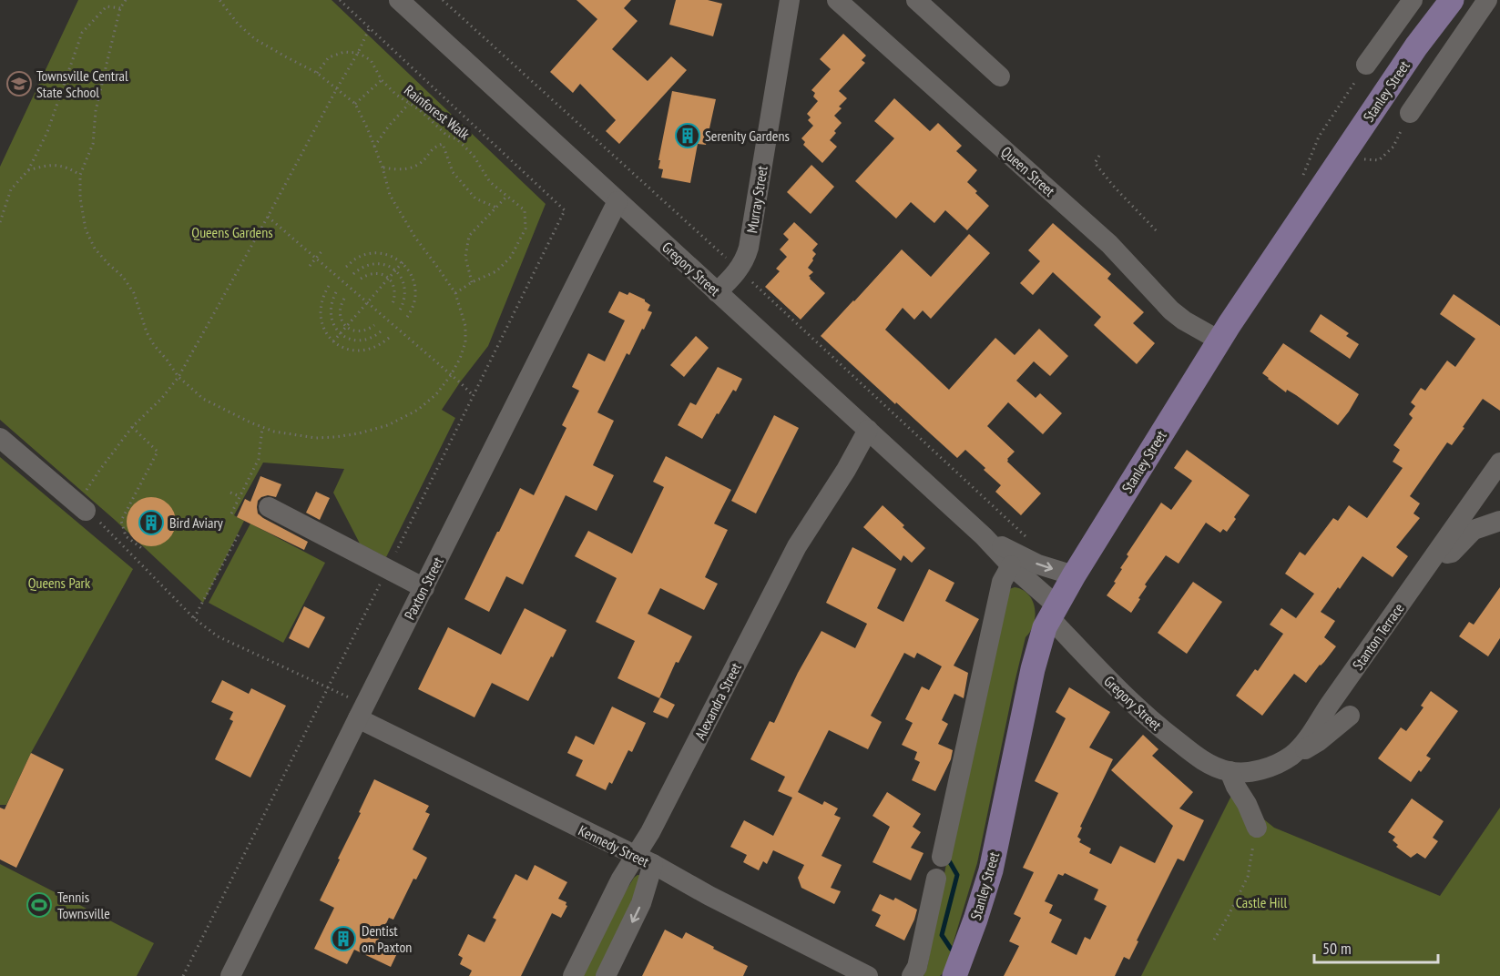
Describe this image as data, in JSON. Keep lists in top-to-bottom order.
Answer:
{
  "streets": {
    "main road": ["Stanley Street"],
    "street": [
      "Queen Street",
      "Murray Street",
      "Gregory Street",
      "Paxton Street",
      "Stanton Terrace",
      "Alexandra Street",
      "Kennedy Street"
    ],
    "path": ["Rainforest Walk"]
  },
  "crossings": [
    ["Stanley Street", "Queen Street"],
    ["Stanley Street", "Gregory Street"],
    ["Murray Street", "Gregory Street"],
    ["Gregory Street", "Paxton Street"],
    ["Gregory Street", "Stanton Terrace"],
    ["Gregory Street", "Alexandra Street"],
    ["Paxton Street", "Kennedy Street"],
    ["Alexandra Street", "Kennedy Street"]
  ],
  "parks": ["Queens Gardens", "Queens Park", "Castle Hill"],
  "places": {
    "school or university": ["Townsville Central State School"],
    "building": ["Serenity Gardens", "Bird Aviary", "Dentist on Paxton"],
    "sports": ["Tennis Townsville"]
  },
  "scale_bar": "50 m"
}
